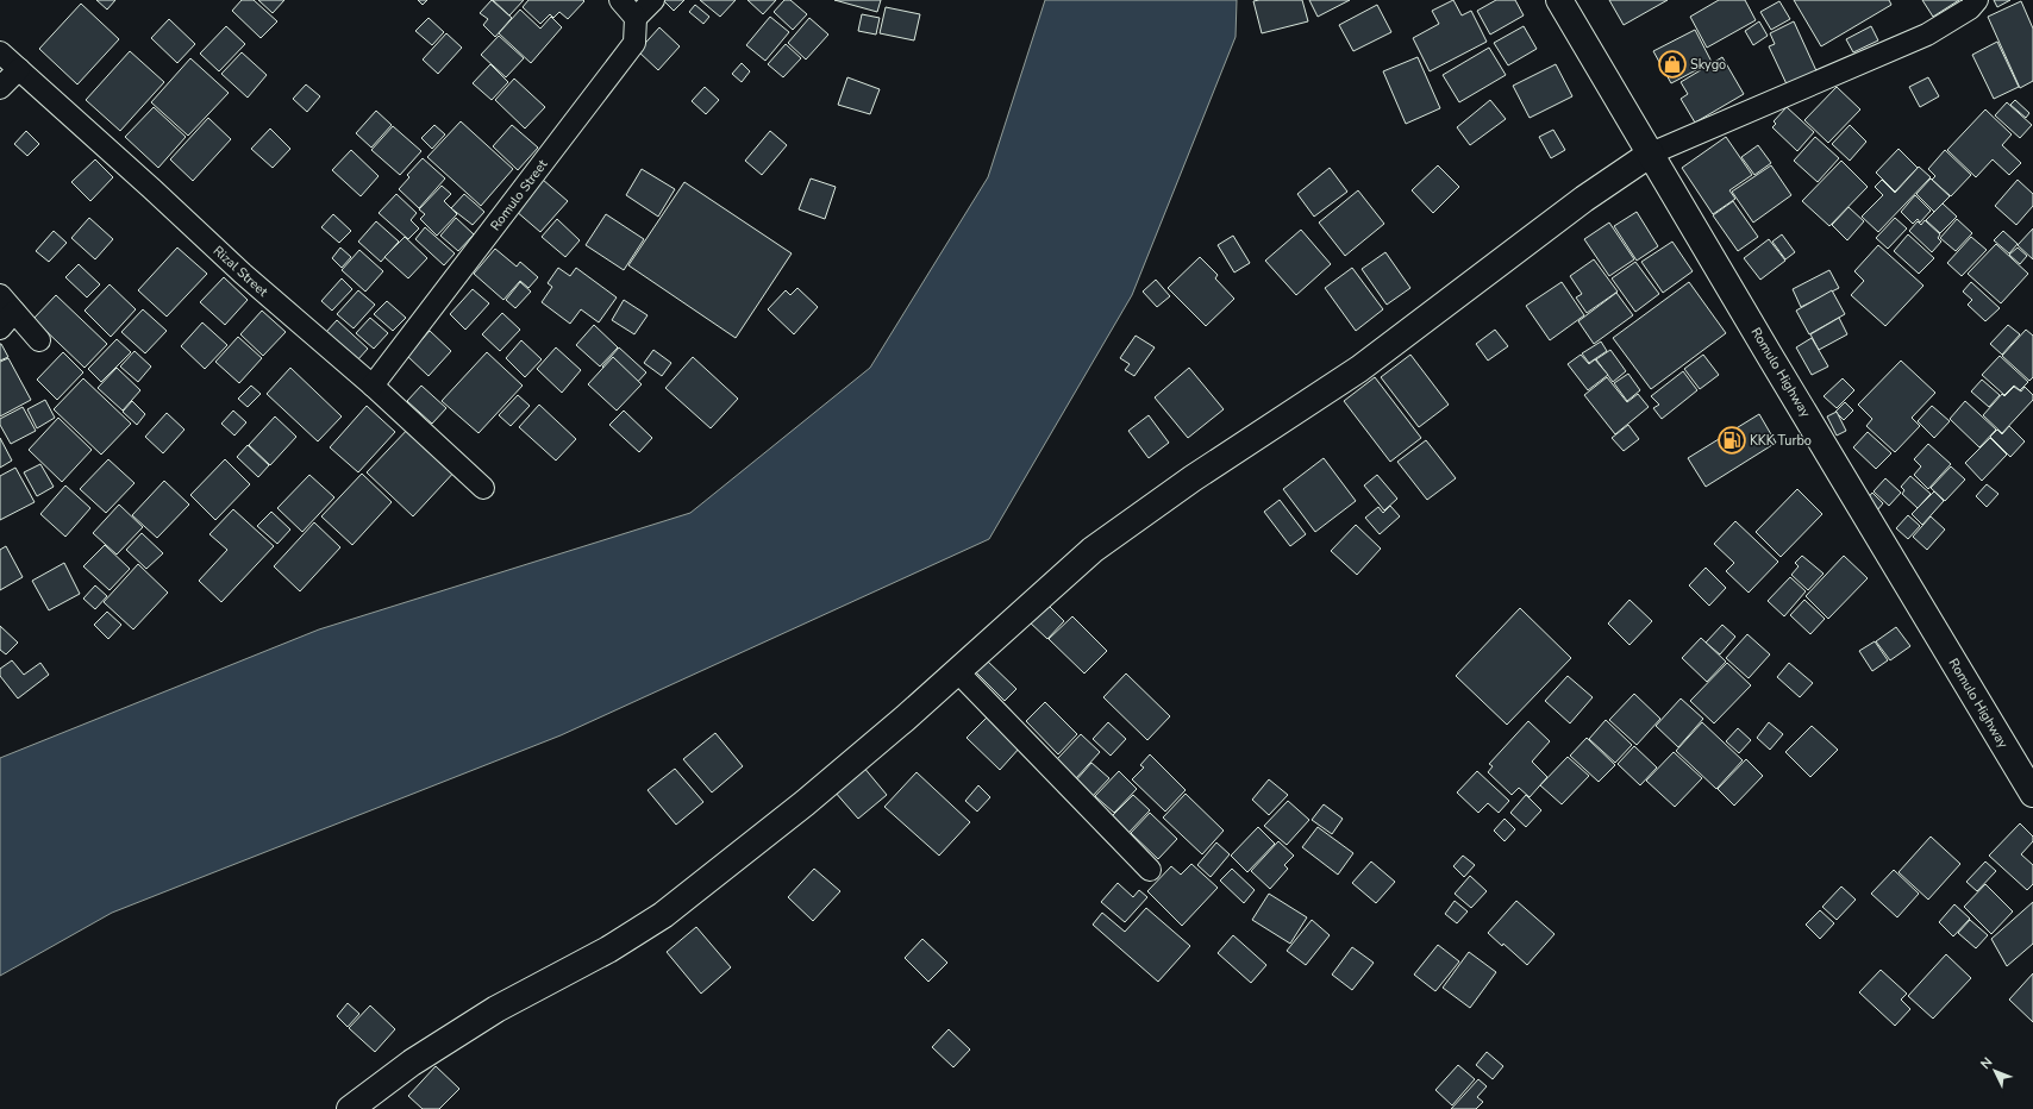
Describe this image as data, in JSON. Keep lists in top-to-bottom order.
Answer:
{
  "streets": {
    "main road": ["Romulo Highway"],
    "street": ["Romulo Street", "Rizal Street"]
  },
  "crossings": [
    ["Romulo Street", "Rizal Street"]
  ],
  "places": {
    "shop": ["Skygo"],
    "fuel station": ["KKK Turbo"]
  },
  "north": "top left"
}
